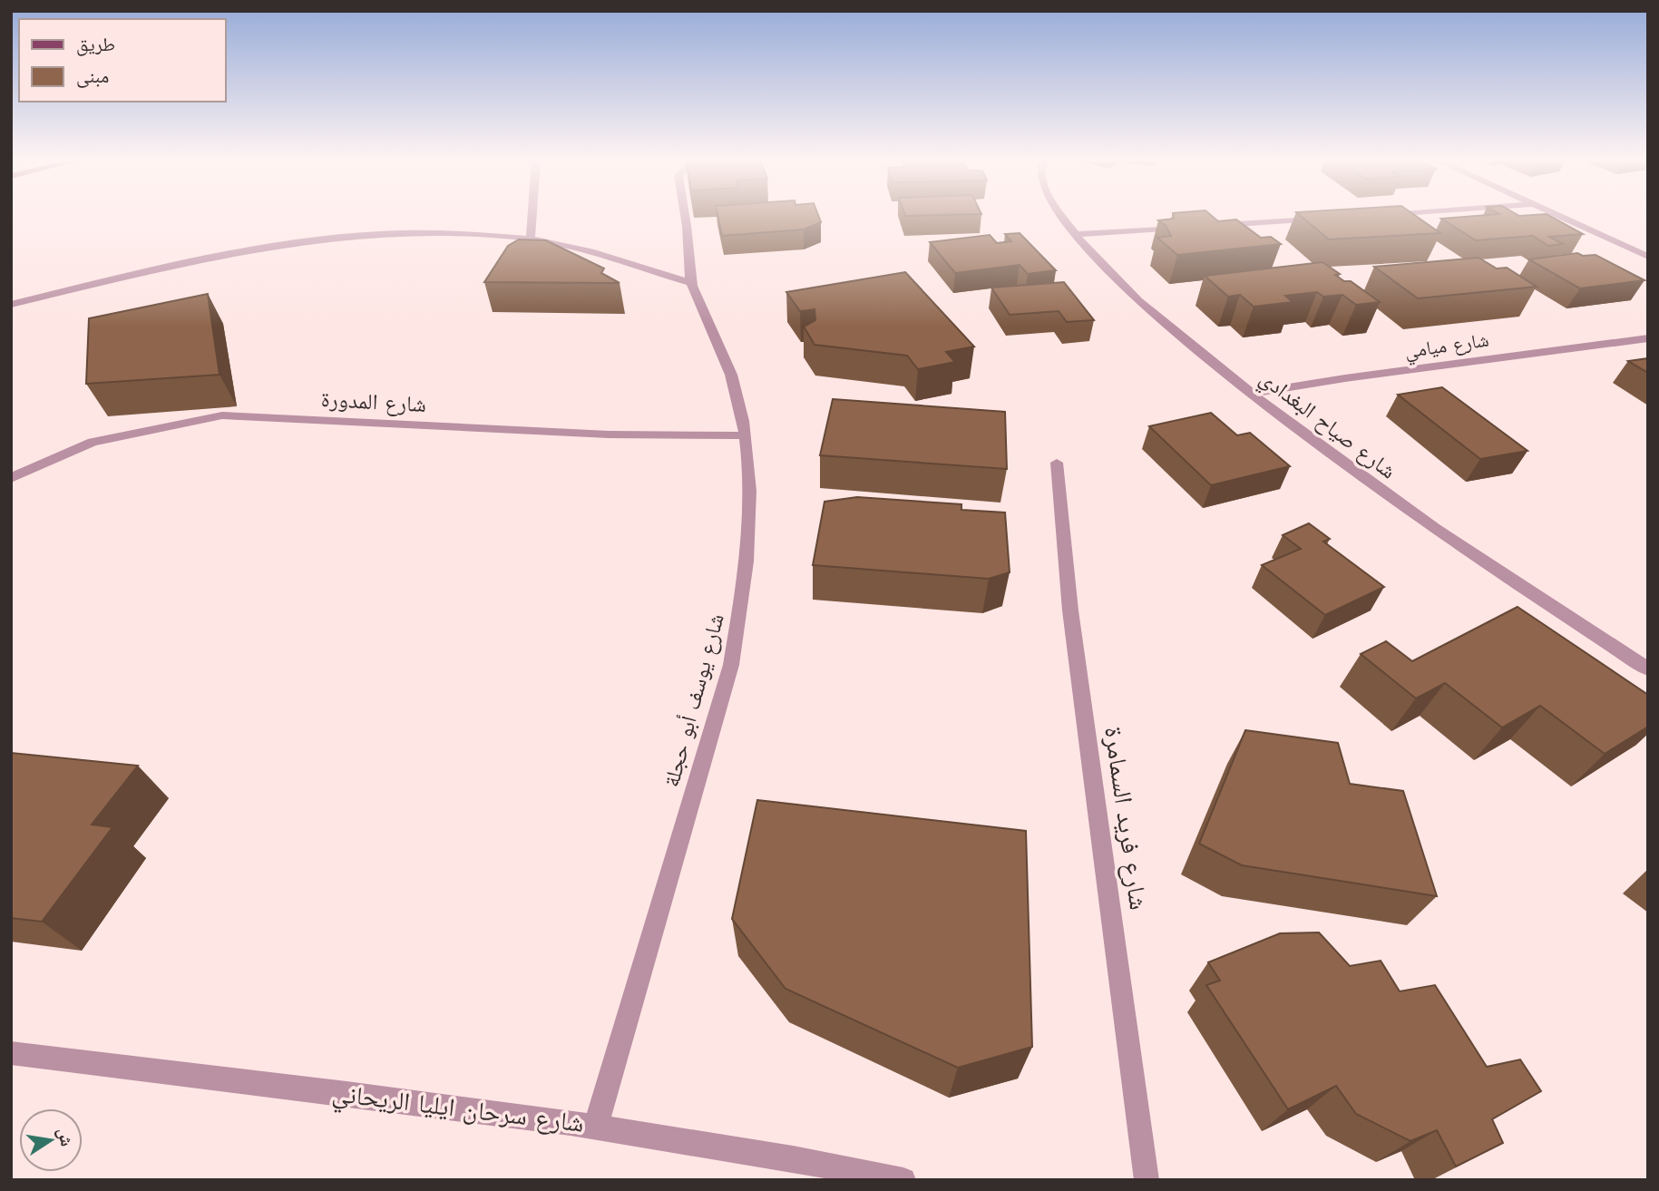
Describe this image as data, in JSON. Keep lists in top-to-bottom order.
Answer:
{
  "streets": {
    "street": [
      "شارع ميامي",
      "شارع المدورة",
      "شارع صياح البغدادي",
      "شارع يوسف أبو حجلة",
      "شارع فريد السمامرة",
      "شارع سرحان ايليا الريحاني"
    ]
  },
  "crossings": [
    ["شارع ميامي", "شارع صياح البغدادي"],
    ["شارع المدورة", "شارع يوسف أبو حجلة"],
    ["شارع يوسف أبو حجلة", "شارع سرحان ايليا الريحاني"]
  ],
  "legend": ["طريق", "مبنى"],
  "north": "right"
}
